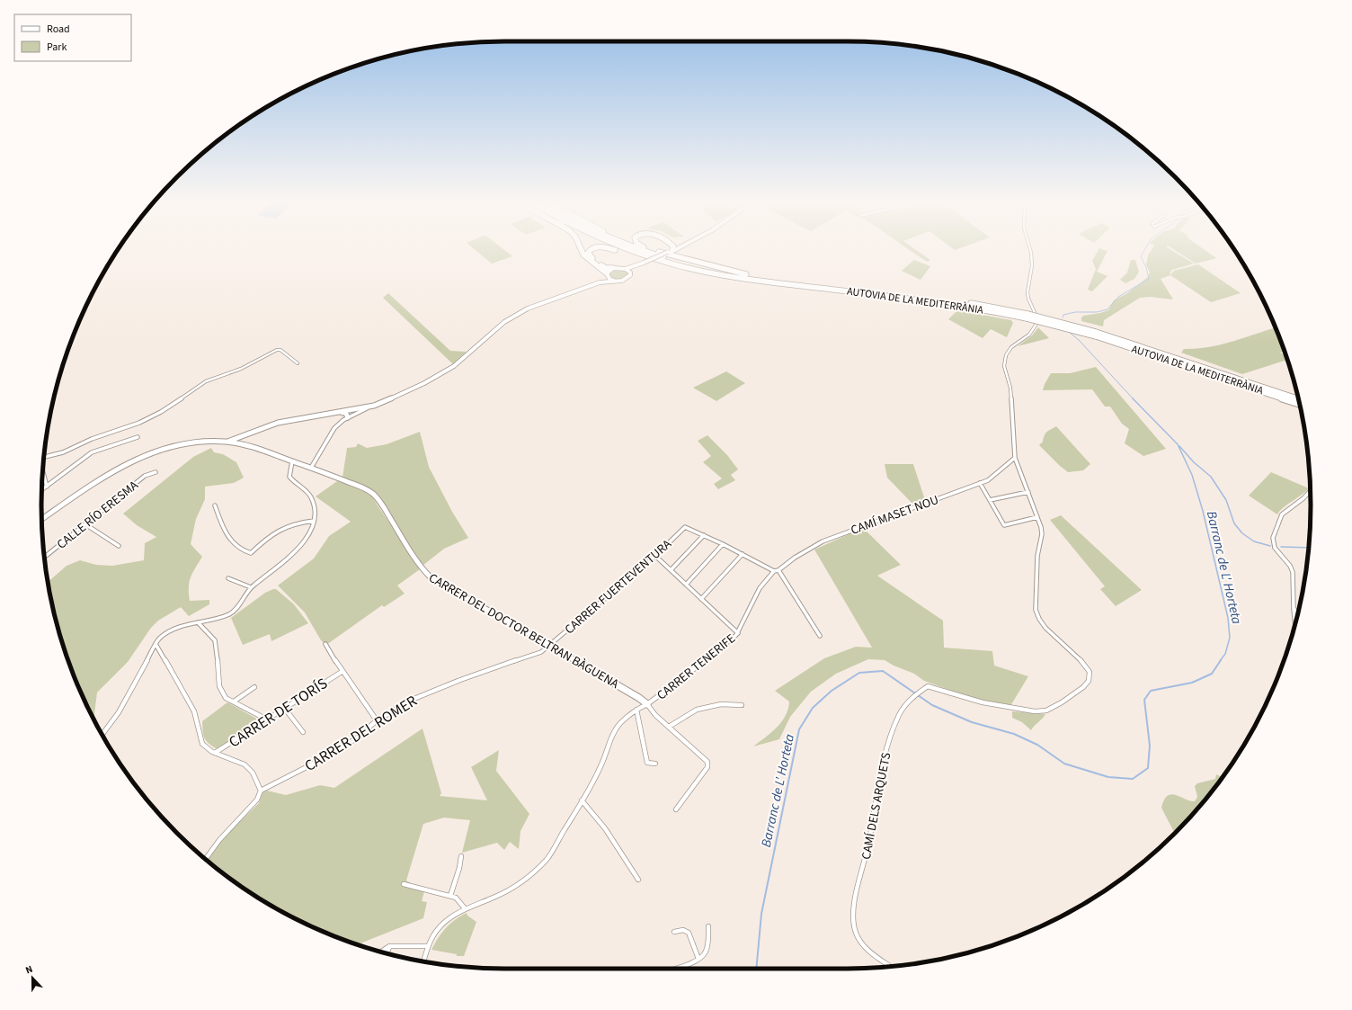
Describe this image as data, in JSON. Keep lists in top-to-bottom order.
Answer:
{
  "streets": {
    "highway": ["AUTOVIA DE LA MEDITERRÀNIA"],
    "street": [
      "CALLE RÍO ERESMA",
      "CAMÍ MASET NOU",
      "CARRER FUERTEVENTURA",
      "CARRER DEL DOCTOR BELTRAN BÀGUENA",
      "CARRER TENERIFE",
      "CARRER DE TORÍS",
      "CARRER DEL ROMER",
      "CAMÍ DELS ARQUETS"
    ]
  },
  "crossings": [
    ["CAMÍ MASET NOU", "CARRER TENERIFE"],
    ["CAMÍ MASET NOU", "CAMÍ DELS ARQUETS"],
    ["CARRER FUERTEVENTURA", "CARRER DEL DOCTOR BELTRAN BÀGUENA"],
    ["CARRER FUERTEVENTURA", "CARRER DEL ROMER"],
    ["CARRER DEL DOCTOR BELTRAN BÀGUENA", "CARRER TENERIFE"],
    ["CARRER DEL DOCTOR BELTRAN BÀGUENA", "CARRER DEL ROMER"]
  ],
  "water": ["Barranc de L' Horteta"],
  "legend": ["Road", "Park"],
  "north": "top"
}
